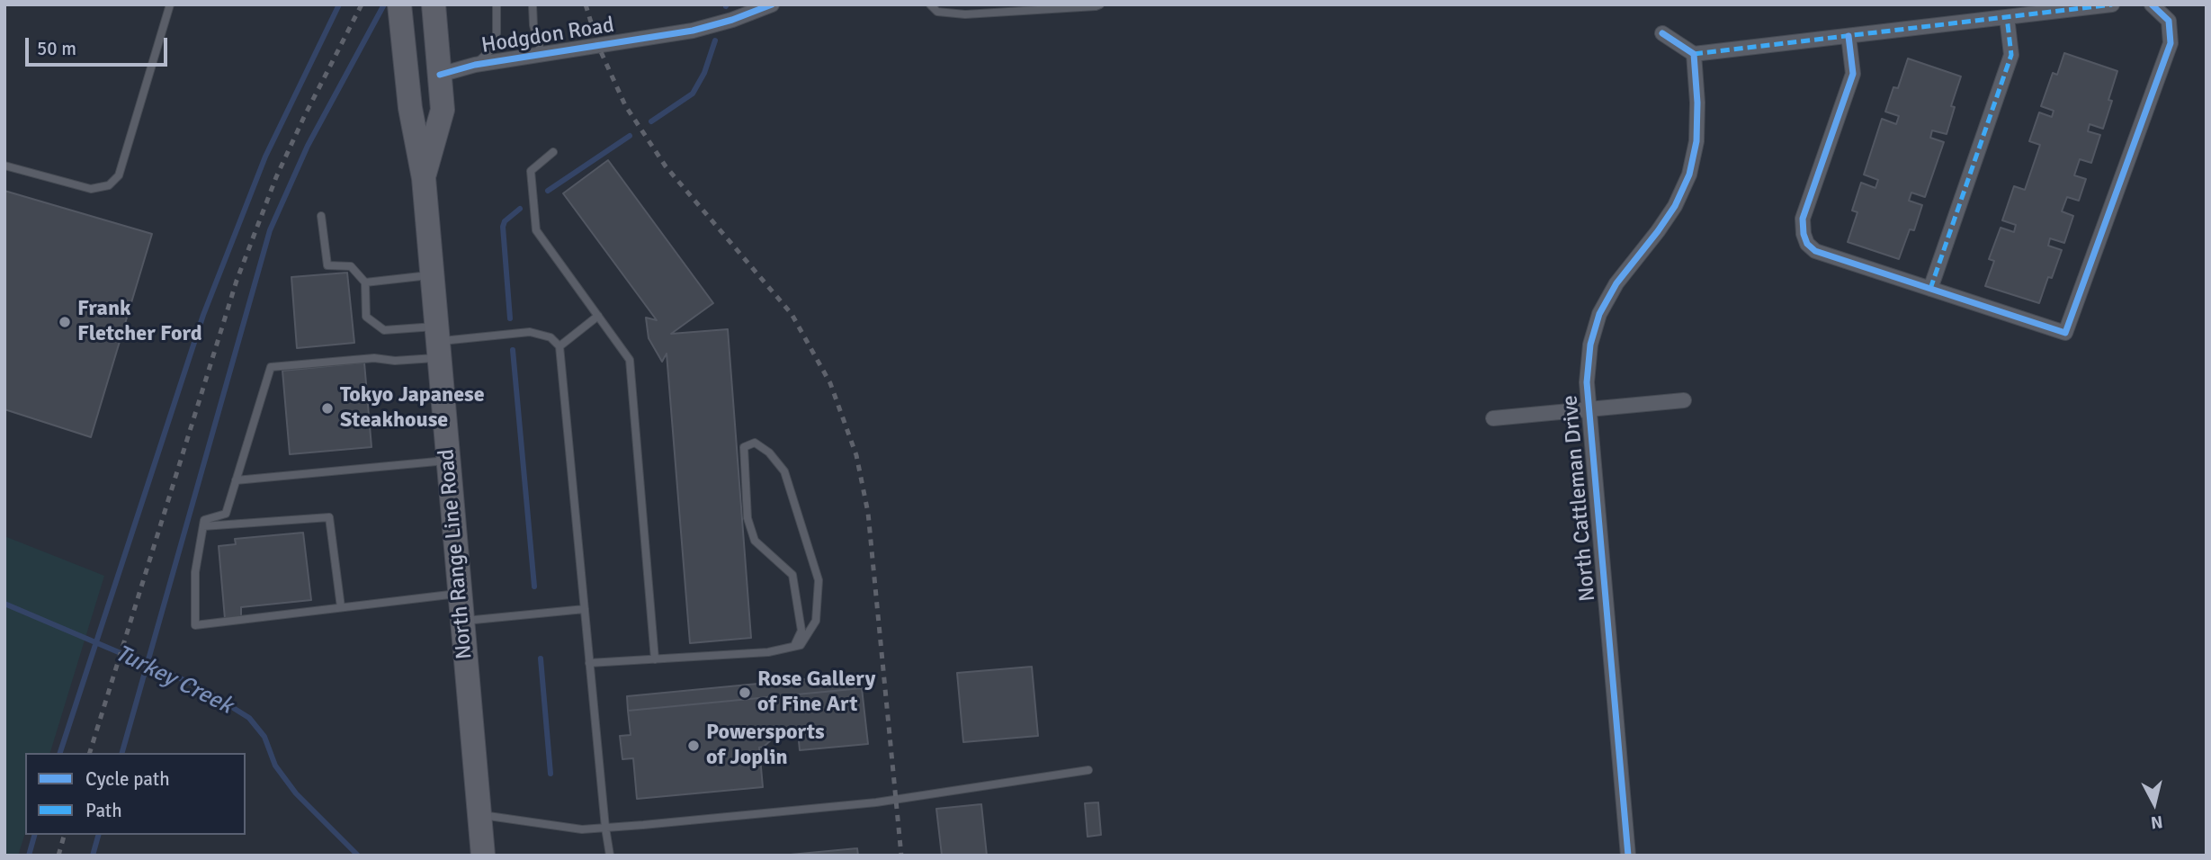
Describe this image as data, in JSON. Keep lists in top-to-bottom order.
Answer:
{
  "streets": {
    "main road": ["North Range Line Road"],
    "street": ["Hodgdon Road", "North Cattleman Drive"]
  },
  "crossings": [
    ["Hodgdon Road", "North Range Line Road"]
  ],
  "water": ["Turkey Creek"],
  "places": [
    "Frank Fletcher Ford",
    "Tokyo Japanese Steakhouse",
    "Rose Gallery of Fine Art",
    "Powersports of Joplin"
  ],
  "legend": ["Cycle path", "Path"],
  "scale_bar": "50 m",
  "north": "bottom"
}
